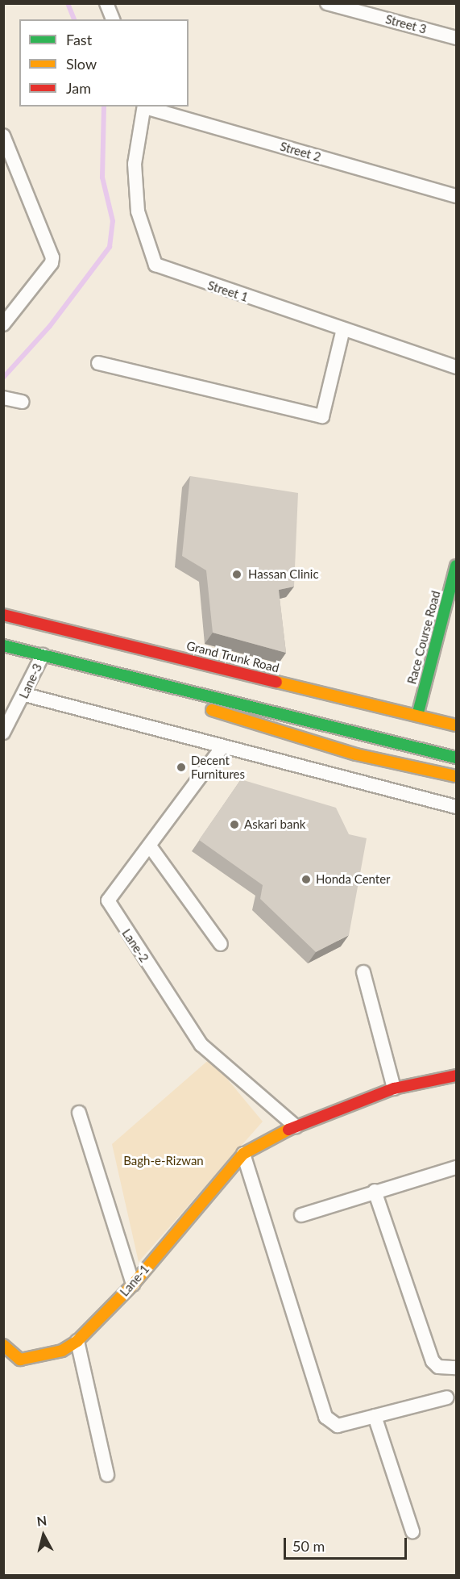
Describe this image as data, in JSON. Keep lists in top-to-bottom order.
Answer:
{
  "streets": {
    "main road": ["Race Course Road", "Grand Trunk Road", "Lane-1"],
    "street": [
      "Street 3",
      "Street 2",
      "Street 1",
      "Lane-3",
      "Lane-2"
    ]
  },
  "crossings": [
    ["Street 2", "Street 1"],
    ["Race Course Road", "Grand Trunk Road"],
    ["Lane-2", "Lane-1"]
  ],
  "parks": ["Bagh-e-Rizwan"],
  "places": [
    "Hassan Clinic",
    "Decent Furnitures",
    "Askari bank",
    "Honda Center"
  ],
  "legend": ["Fast", "Slow", "Jam"],
  "scale_bar": "50 m",
  "north": "top"
}
